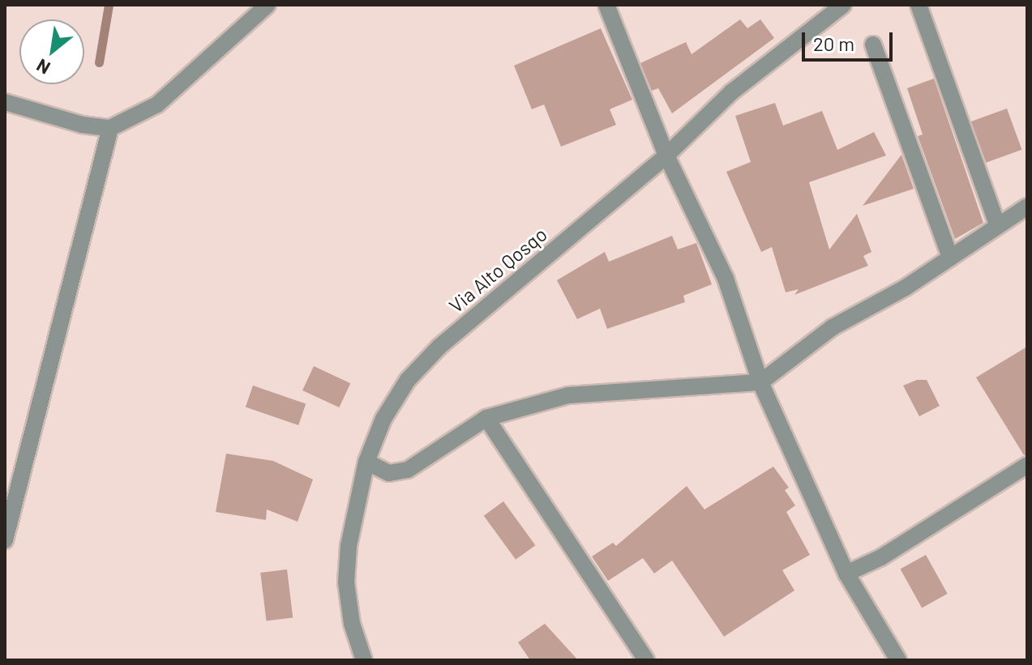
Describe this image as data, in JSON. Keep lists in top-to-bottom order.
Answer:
{
  "streets": {
    "street": ["Via Alto Qosqo"]
  },
  "scale_bar": "20 m",
  "north": "bottom left"
}
